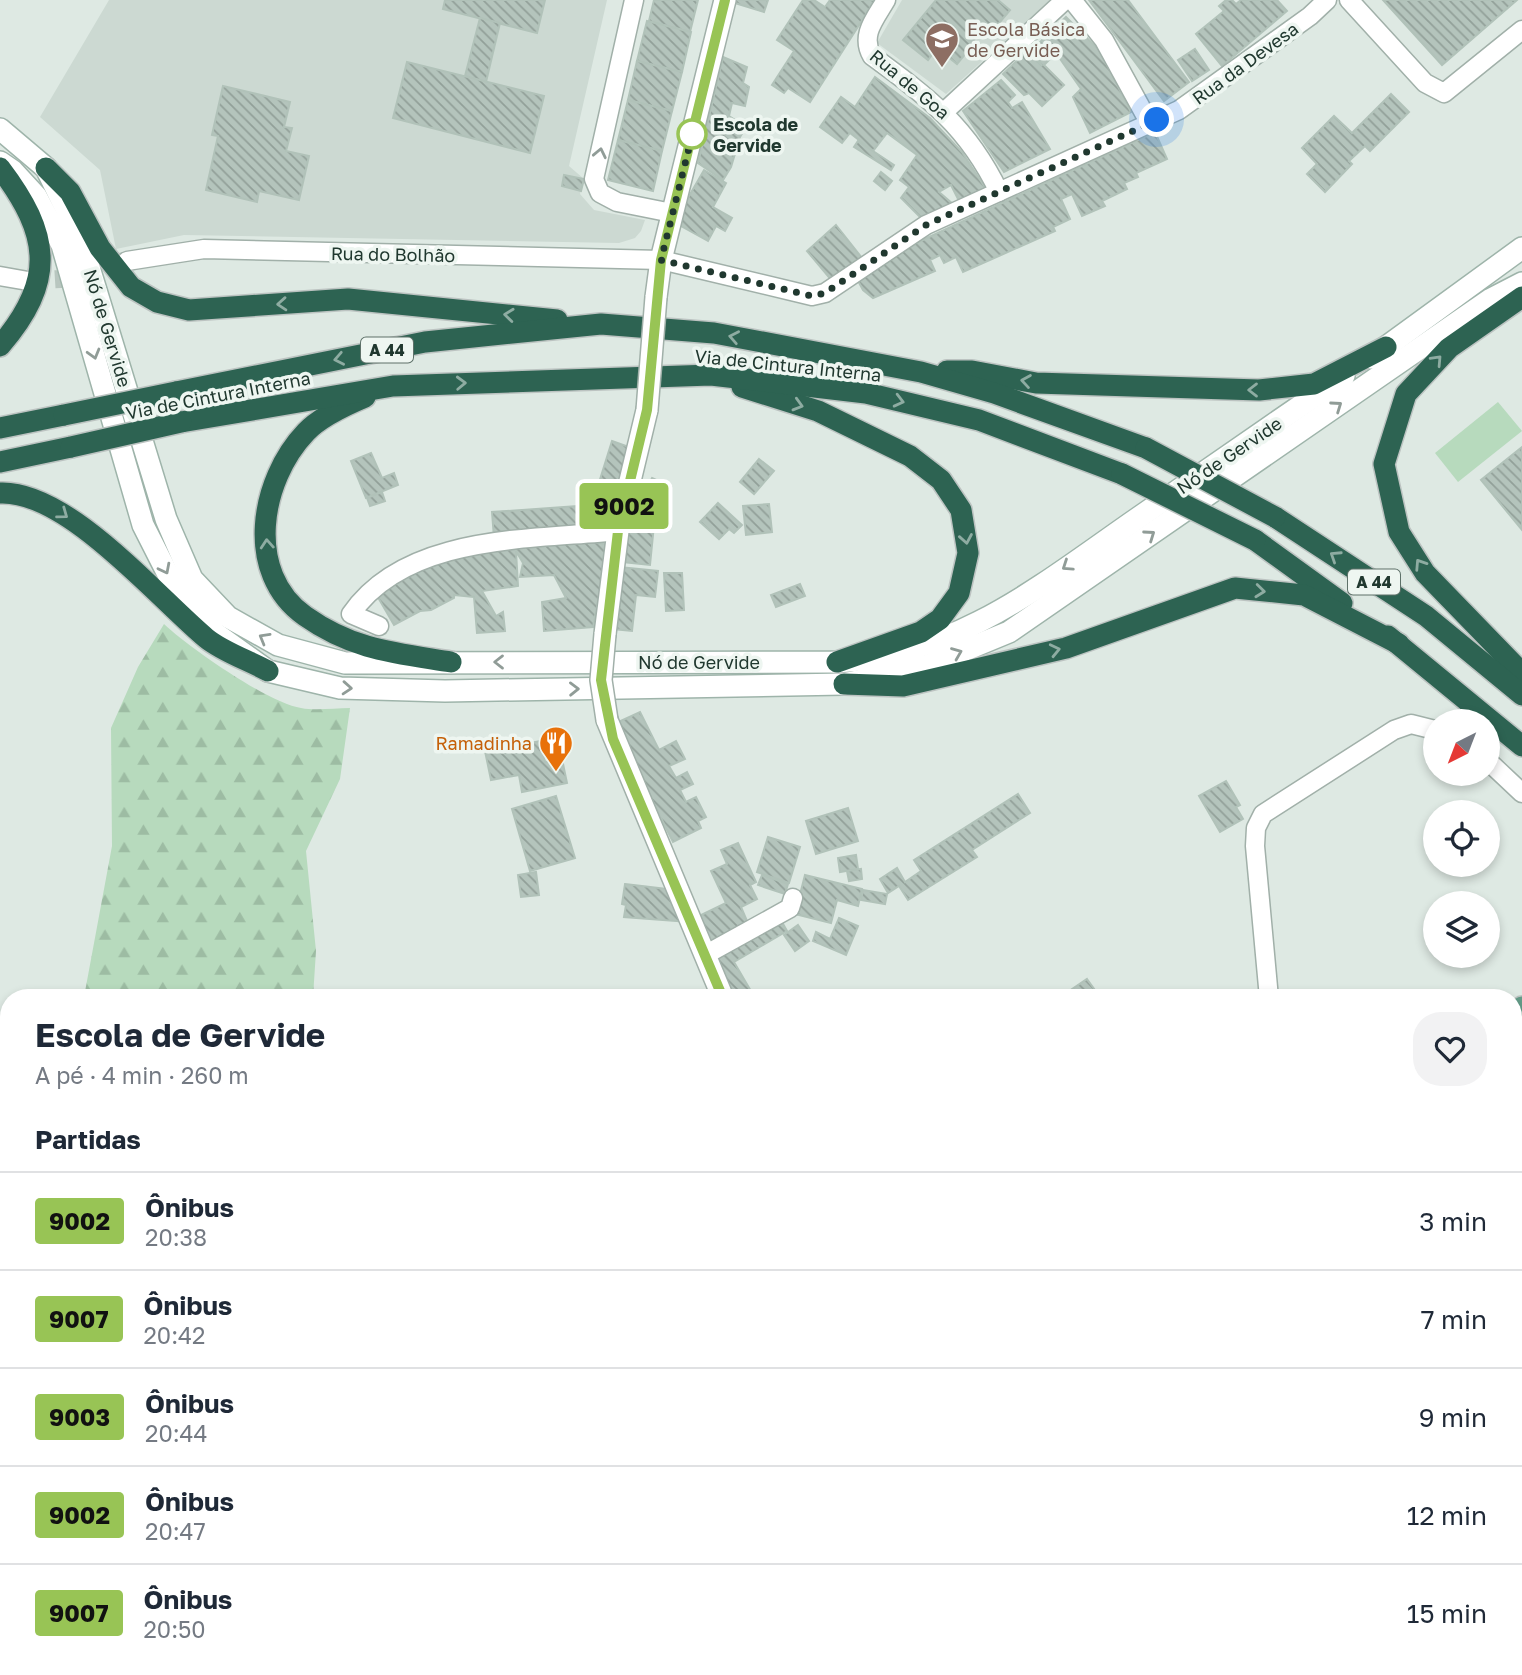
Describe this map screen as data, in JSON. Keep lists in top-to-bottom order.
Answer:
{
  "streets": {
    "highway": ["A 44", "Via de Cintura Interna"],
    "main road": ["Nó de Gervide"],
    "street": ["Rua da Devesa", "Rua de Goa", "Rua do Bolhão"]
  },
  "crossings": [
    ["Rua da Devesa", "Rua de Goa"],
    ["Rua da Devesa", "Rua do Bolhão"]
  ],
  "places": {
    "school or university": ["Escola Básica de Gervide"],
    "other": ["Escola de Gervide"],
    "restaurant": ["Ramadinha"]
  },
  "lines": ["bus line 9002"],
  "north": "bottom left",
  "page": {
    "on_map": "9002",
    "heading": [
      ["Escola de Gervide", "A pé · 4 min · 260 m"],
      "Partidas"
    ],
    "list": [
      {
        "mark": "9002",
        "name": "Ônibus",
        "note": "20:38",
        "value": "3 min"
      },
      {
        "mark": "9007",
        "name": "Ônibus",
        "note": "20:42",
        "value": "7 min"
      },
      {
        "mark": "9003",
        "name": "Ônibus",
        "note": "20:44",
        "value": "9 min"
      },
      {
        "mark": "9002",
        "name": "Ônibus",
        "note": "20:47",
        "value": "12 min"
      },
      {
        "mark": "9007",
        "name": "Ônibus",
        "note": "20:50",
        "value": "15 min"
      }
    ]
  }
}
